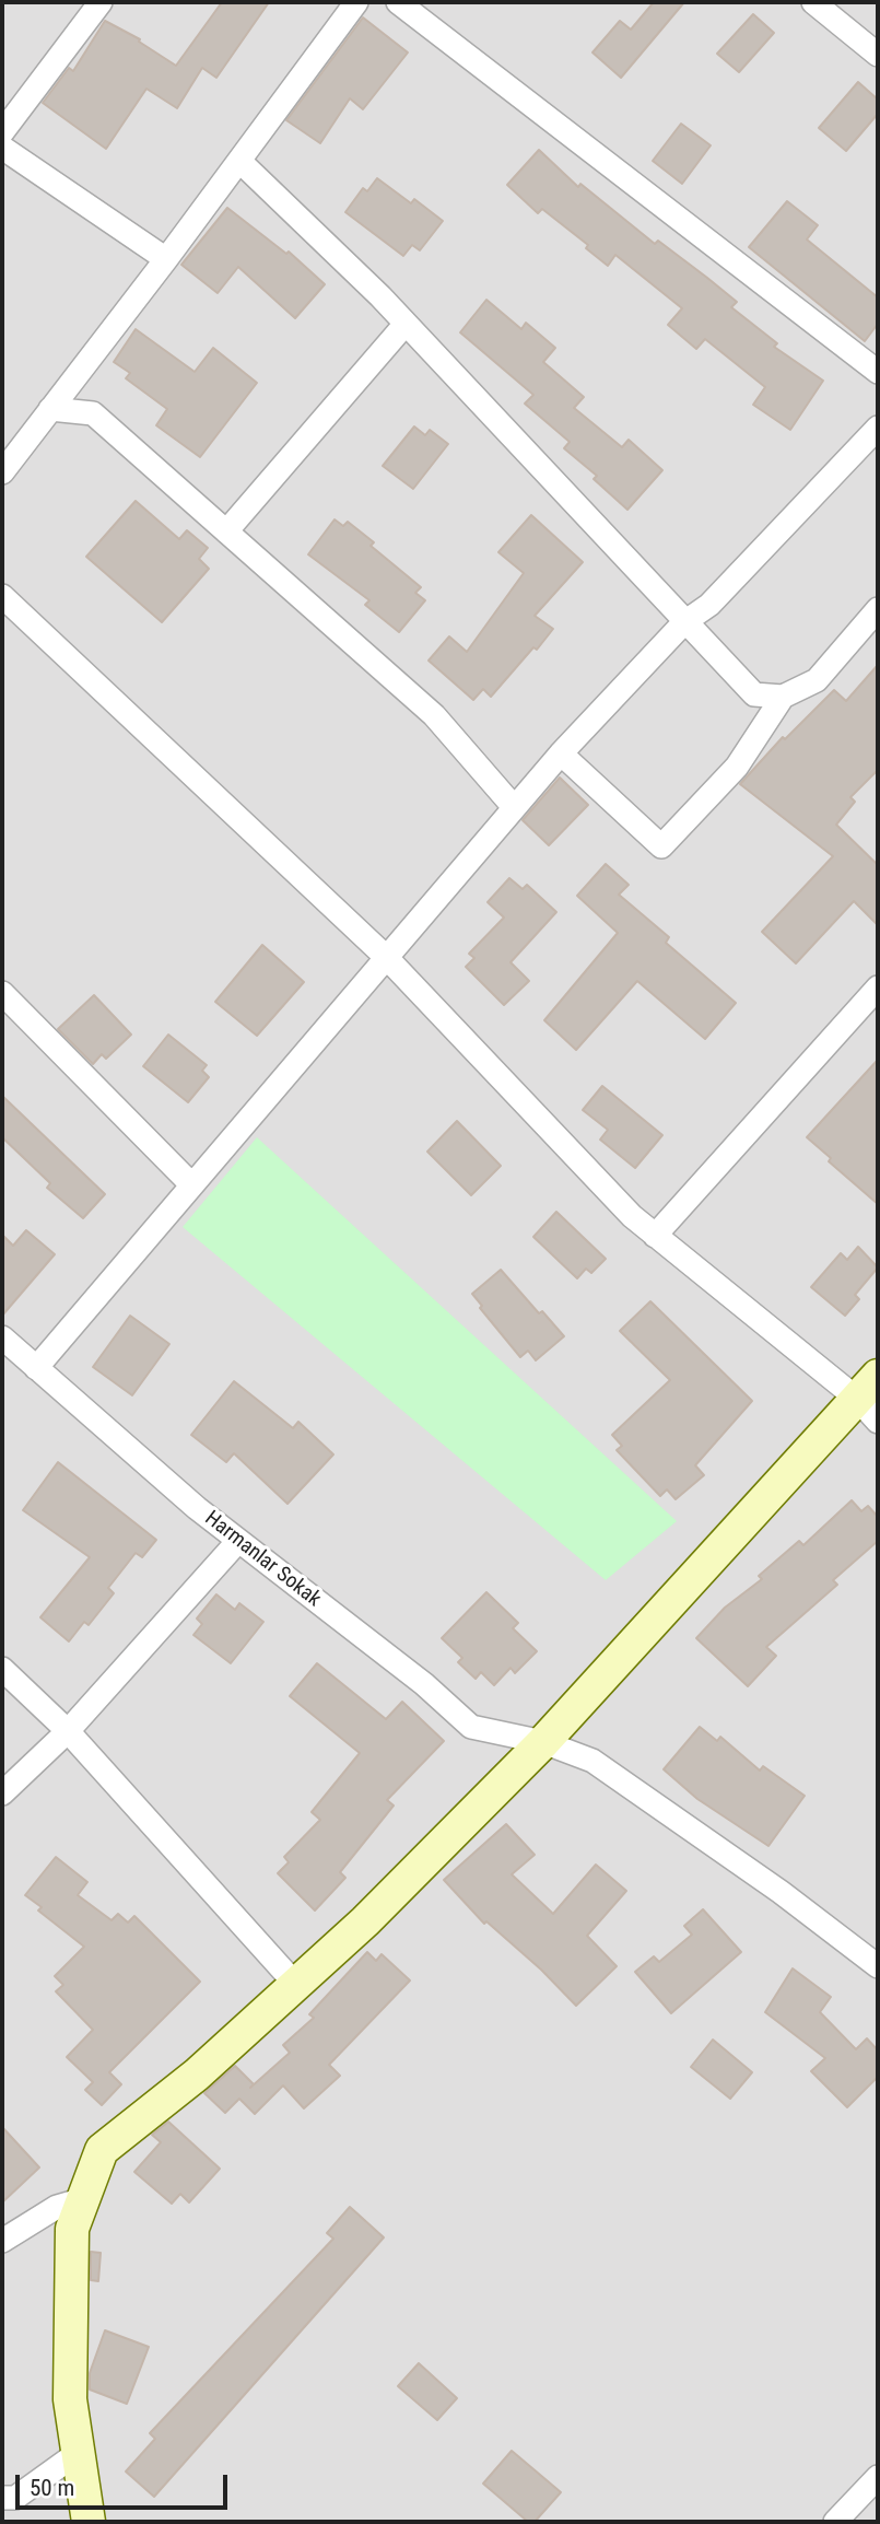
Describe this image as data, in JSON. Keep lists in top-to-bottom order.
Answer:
{
  "streets": {
    "street": ["Harmanlar Sokak"]
  },
  "scale_bar": "50 m"
}
